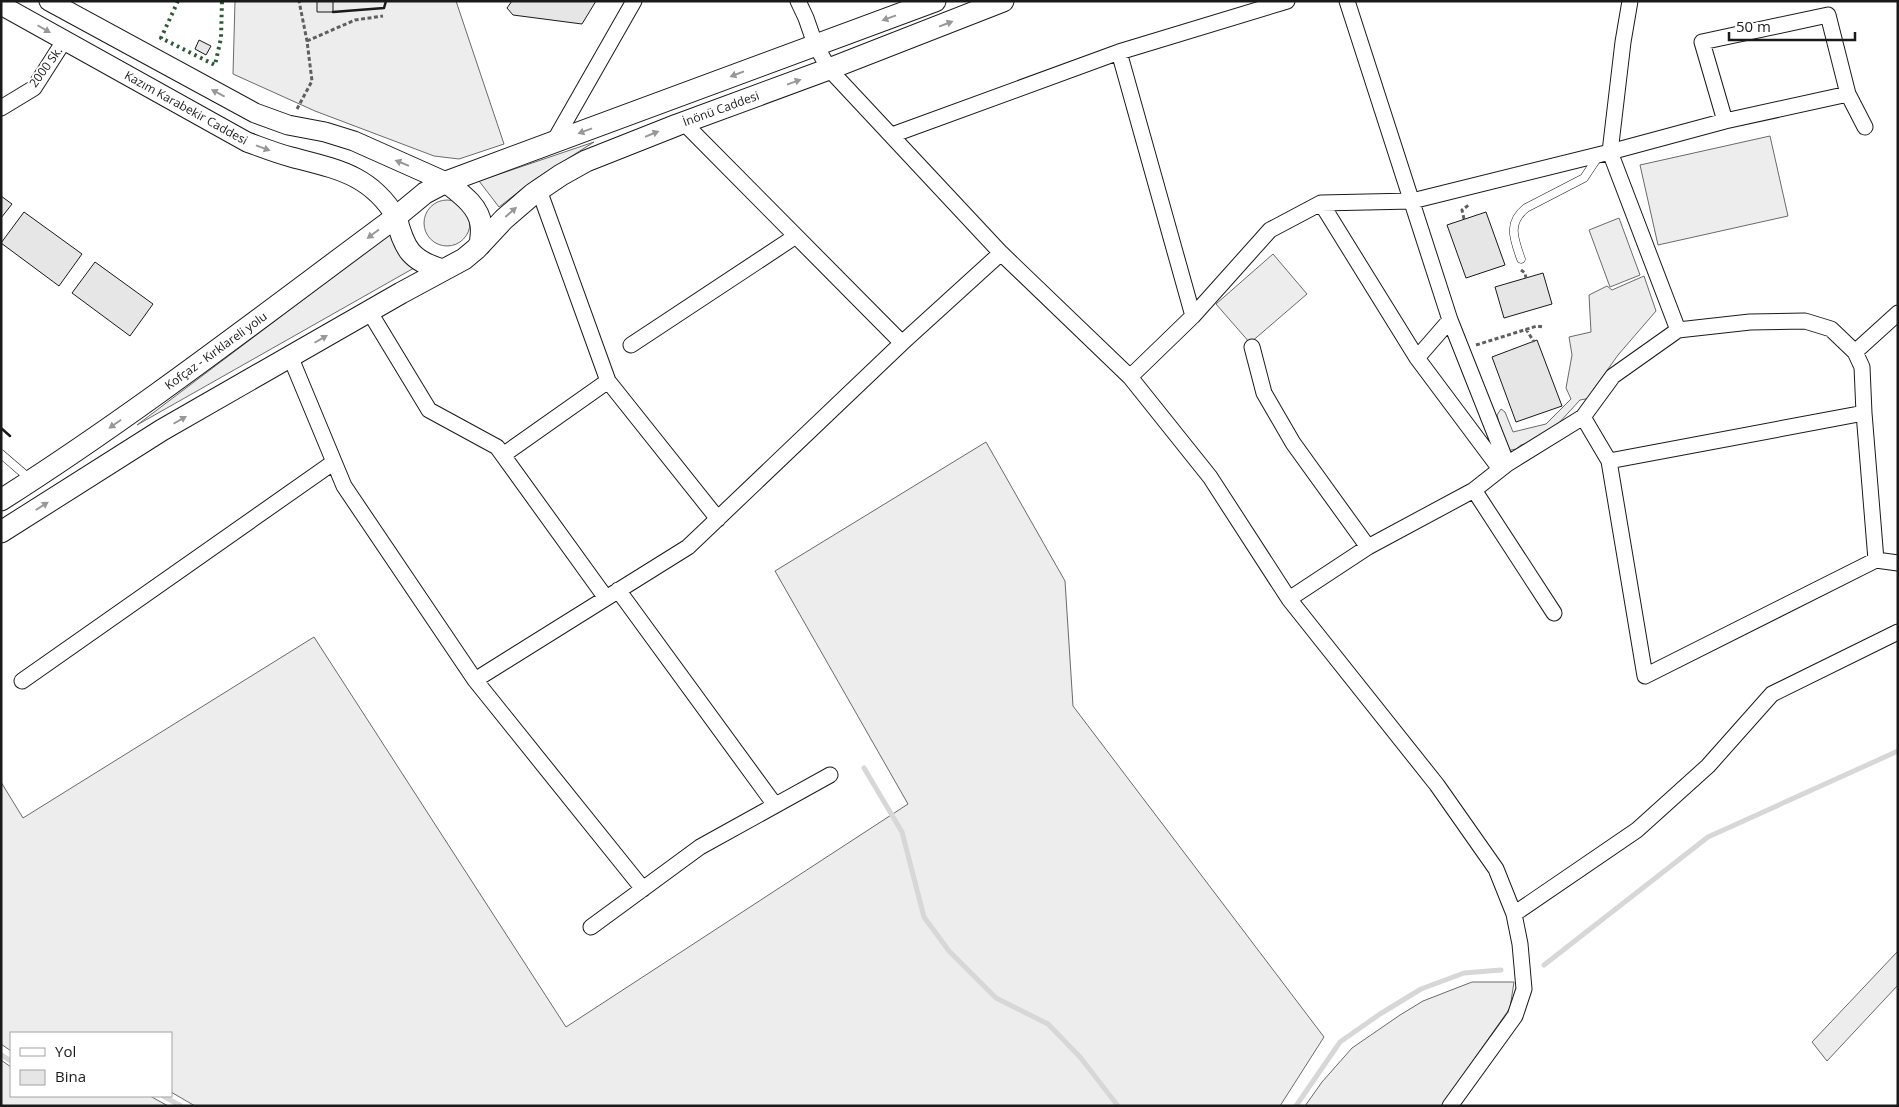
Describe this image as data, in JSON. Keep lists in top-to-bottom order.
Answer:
{
  "streets": {
    "main road": ["İnönü Caddesi", "Kofçaz - Kırklareli yolu"],
    "street": ["2000 Sk.", "Kazım Karabekir Caddesi"]
  },
  "crossings": [
    ["2000 Sk.", "Kazım Karabekir Caddesi"],
    ["Kazım Karabekir Caddesi", "İnönü Caddesi"],
    ["Kazım Karabekir Caddesi", "Kofçaz - Kırklareli yolu"],
    ["İnönü Caddesi", "Kofçaz - Kırklareli yolu"]
  ],
  "legend": ["Yol", "Bina"],
  "scale_bar": "50 m"
}
